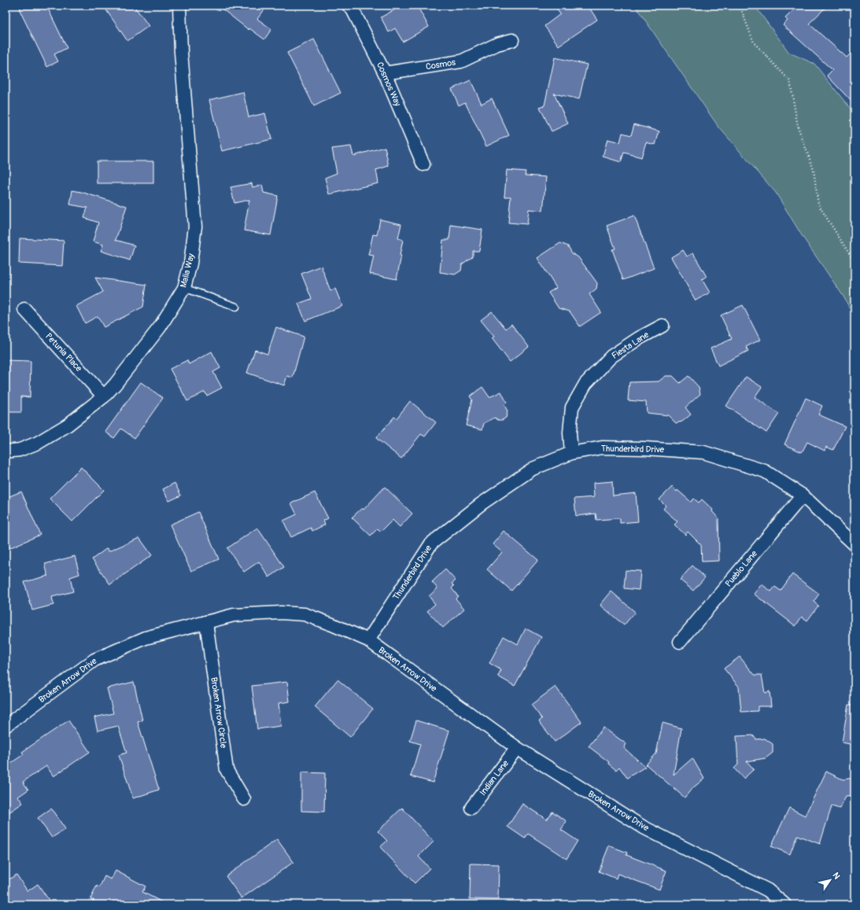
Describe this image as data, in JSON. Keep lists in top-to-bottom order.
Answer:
{
  "streets": {
    "street": [
      "Cosmos",
      "Cosmos Way",
      "Malia Way",
      "Fiesta Lane",
      "Petunia Place",
      "Thunderbird Drive",
      "Pueblo Lane",
      "Broken Arrow Drive",
      "Broken Arrow Circle",
      "Indian Lane"
    ]
  },
  "crossings": [
    ["Cosmos", "Cosmos Way"],
    ["Malia Way", "Petunia Place"],
    ["Fiesta Lane", "Thunderbird Drive"],
    ["Thunderbird Drive", "Pueblo Lane"],
    ["Thunderbird Drive", "Broken Arrow Drive"],
    ["Broken Arrow Drive", "Broken Arrow Circle"],
    ["Broken Arrow Drive", "Indian Lane"]
  ],
  "north": "top right"
}
